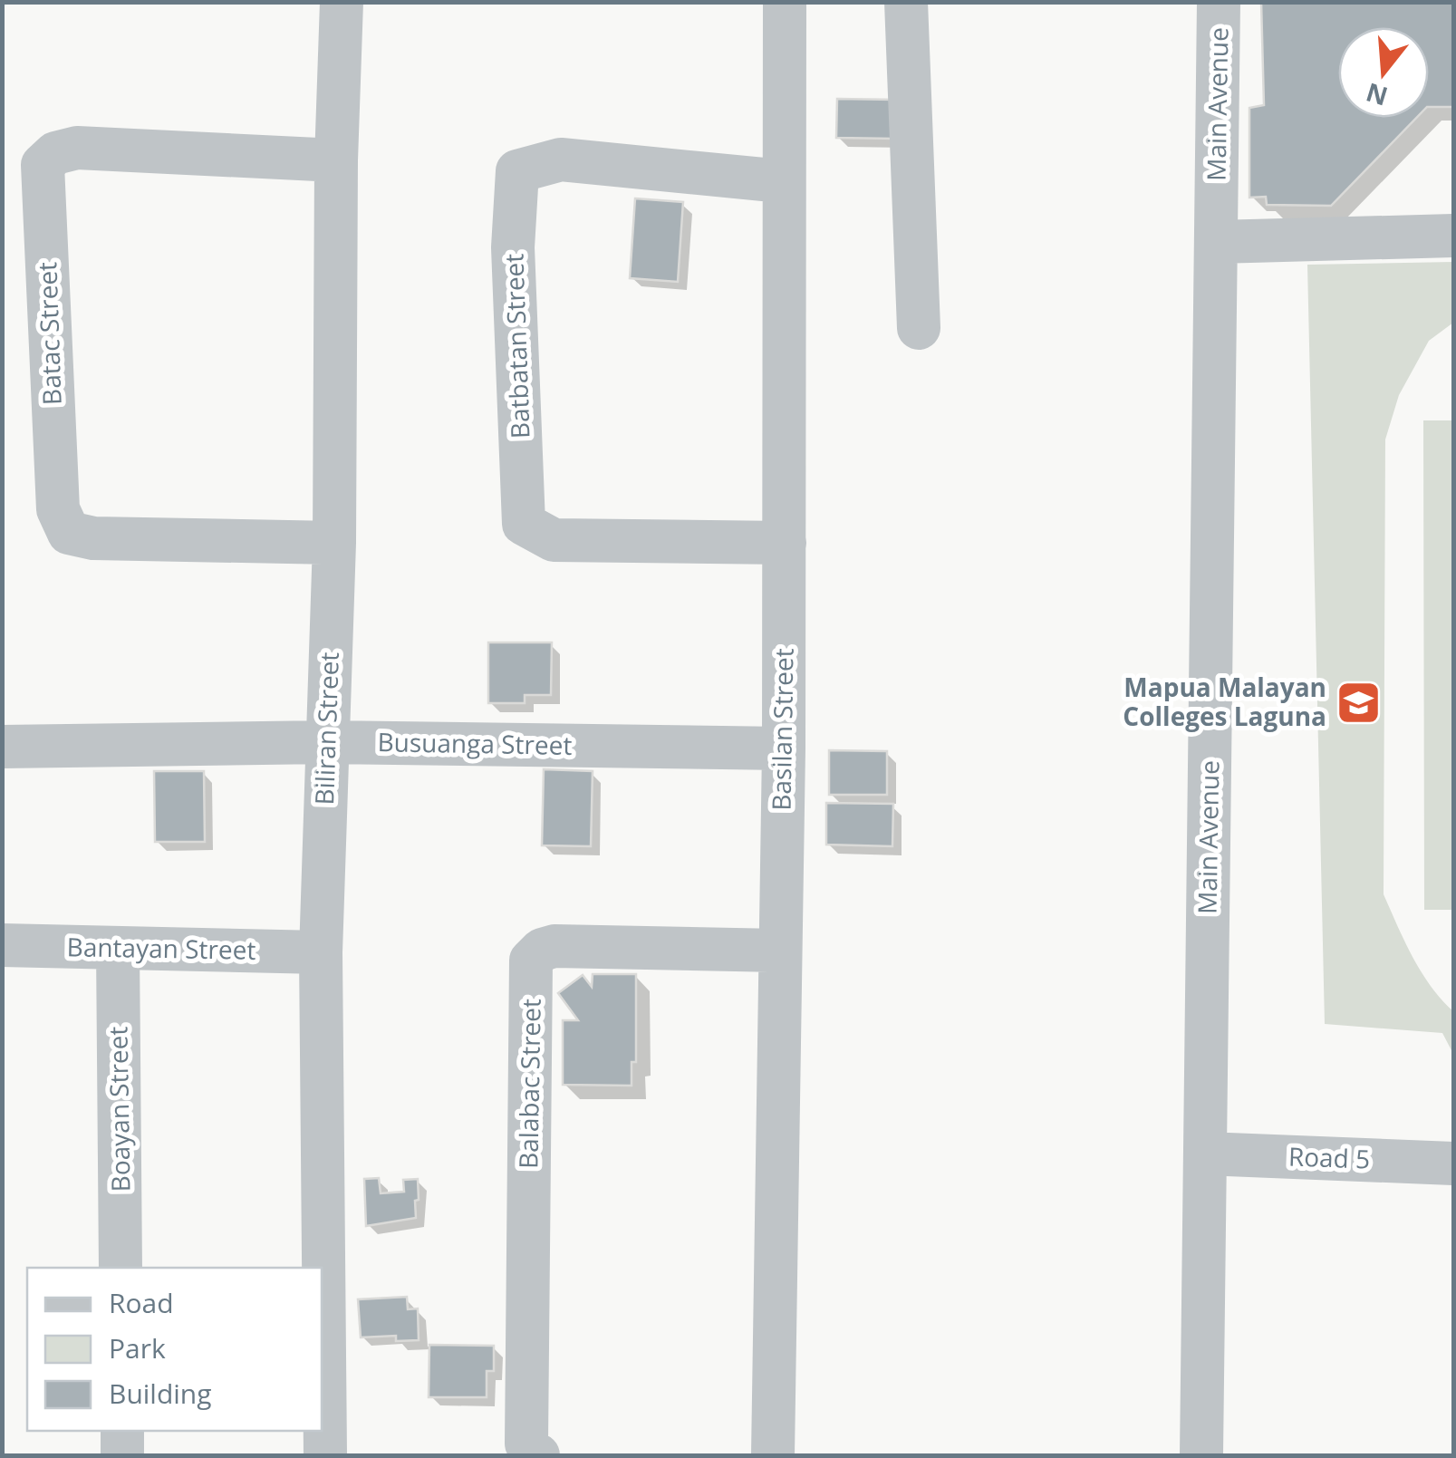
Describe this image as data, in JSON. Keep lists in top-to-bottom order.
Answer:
{
  "streets": {
    "street": [
      "Main Avenue",
      "Batac Street",
      "Batbatan Street",
      "Biliran Street",
      "Basilan Street",
      "Busuanga Street",
      "Bantayan Street",
      "Balabac Street",
      "Boayan Street",
      "Road 5"
    ]
  },
  "crossings": [
    ["Main Avenue", "Road 5"],
    ["Batac Street", "Biliran Street"],
    ["Batbatan Street", "Basilan Street"],
    ["Biliran Street", "Busuanga Street"],
    ["Biliran Street", "Bantayan Street"],
    ["Basilan Street", "Busuanga Street"],
    ["Basilan Street", "Balabac Street"],
    ["Bantayan Street", "Boayan Street"]
  ],
  "places": {
    "school or university": ["Mapua Malayan Colleges Laguna"]
  },
  "legend": ["Road", "Park", "Building"],
  "north": "bottom"
}
